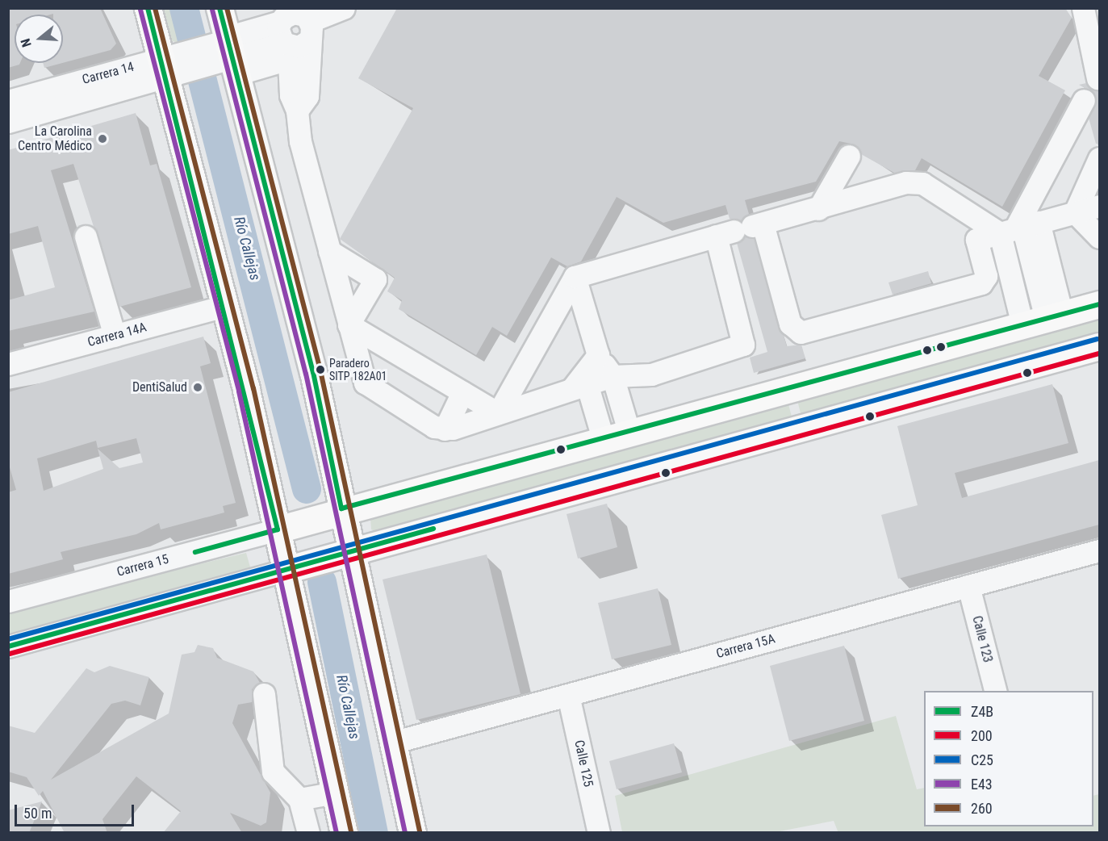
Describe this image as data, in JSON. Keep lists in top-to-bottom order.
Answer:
{
  "streets": {
    "street": [
      "Carrera 14",
      "Carrera 14A",
      "Carrera 15",
      "Calle 123",
      "Carrera 15A",
      "Calle 125"
    ]
  },
  "crossings": [
    ["Calle 123", "Carrera 15A"],
    ["Carrera 15A", "Calle 125"]
  ],
  "water": ["Río Callejas"],
  "places": ["La Carolina Centro Médico", "Paradero SITP 182A01", "DentiSalud"],
  "lines": [
    "transit line Z4B",
    "transit line 260",
    "transit line E43",
    "transit line C25",
    "transit line 200"
  ],
  "legend": [
    "Z4B",
    "200",
    "C25",
    "E43",
    "260"
  ],
  "scale_bar": "50 m",
  "north": "left"
}
